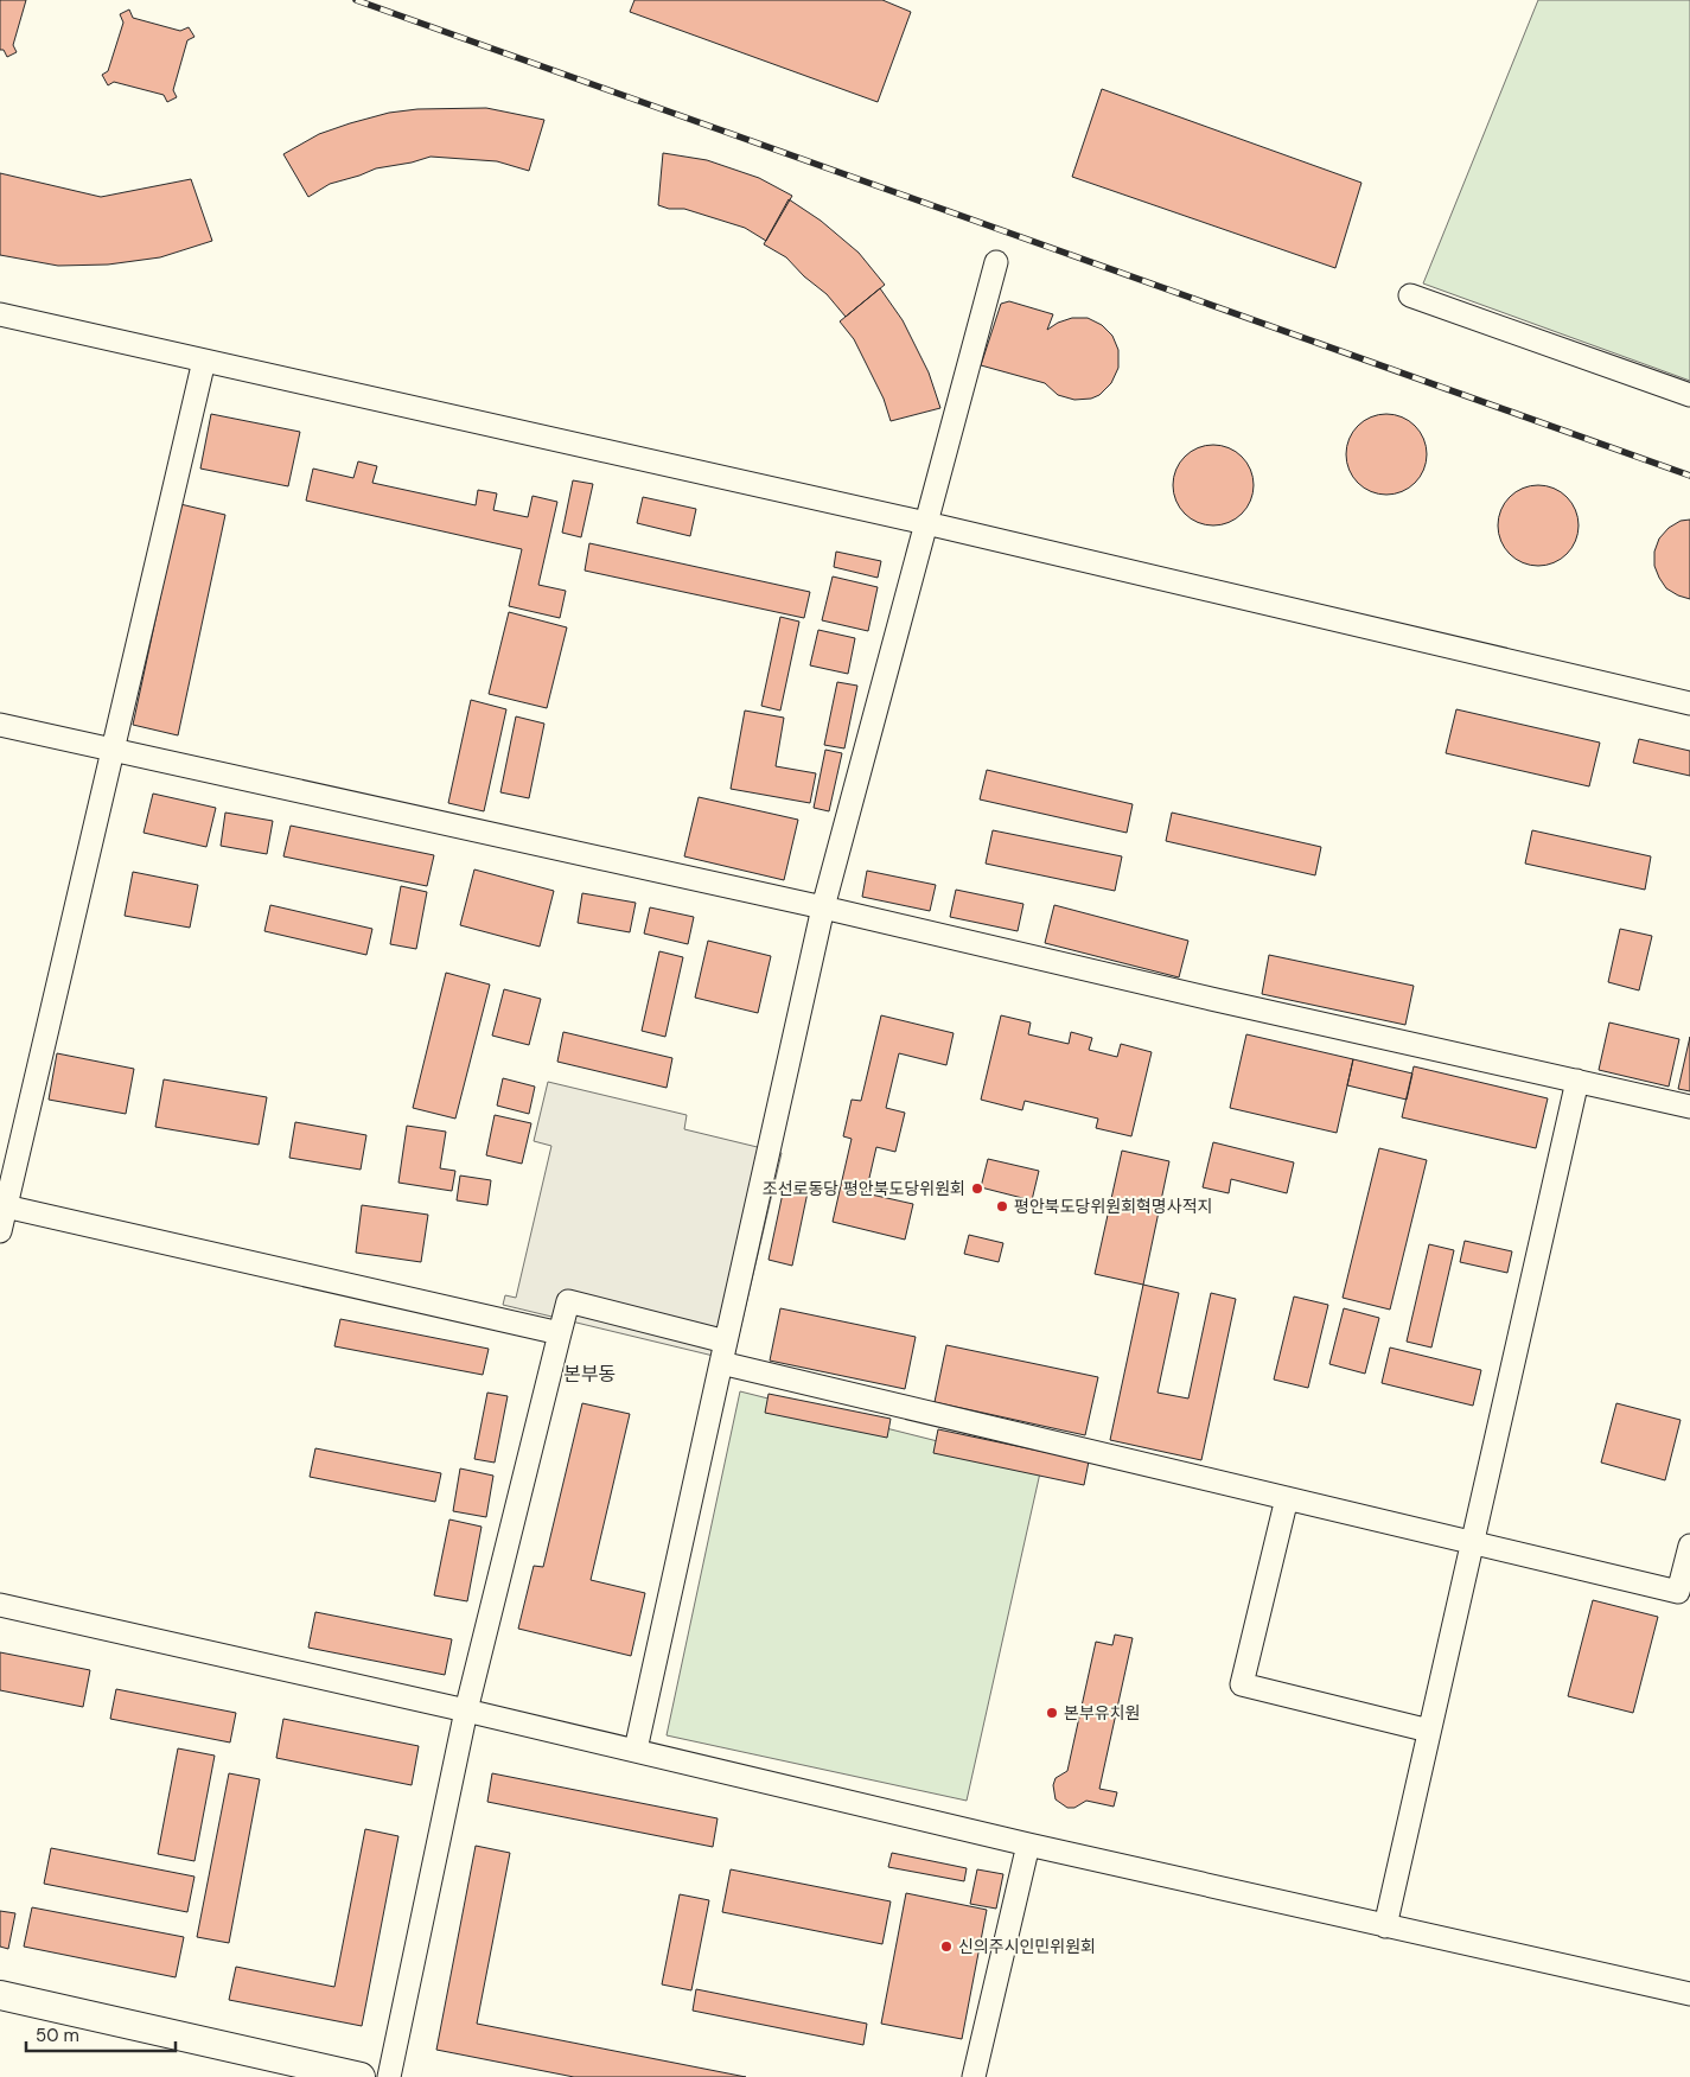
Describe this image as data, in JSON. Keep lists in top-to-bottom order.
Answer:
{
  "districts": ["본부동"],
  "places": [
    "조선로동당 평안북도당위원회",
    "평안북도당위원회혁명사적지",
    "본부유치원",
    "신의주시인민위원회"
  ],
  "scale_bar": "50 m"
}
